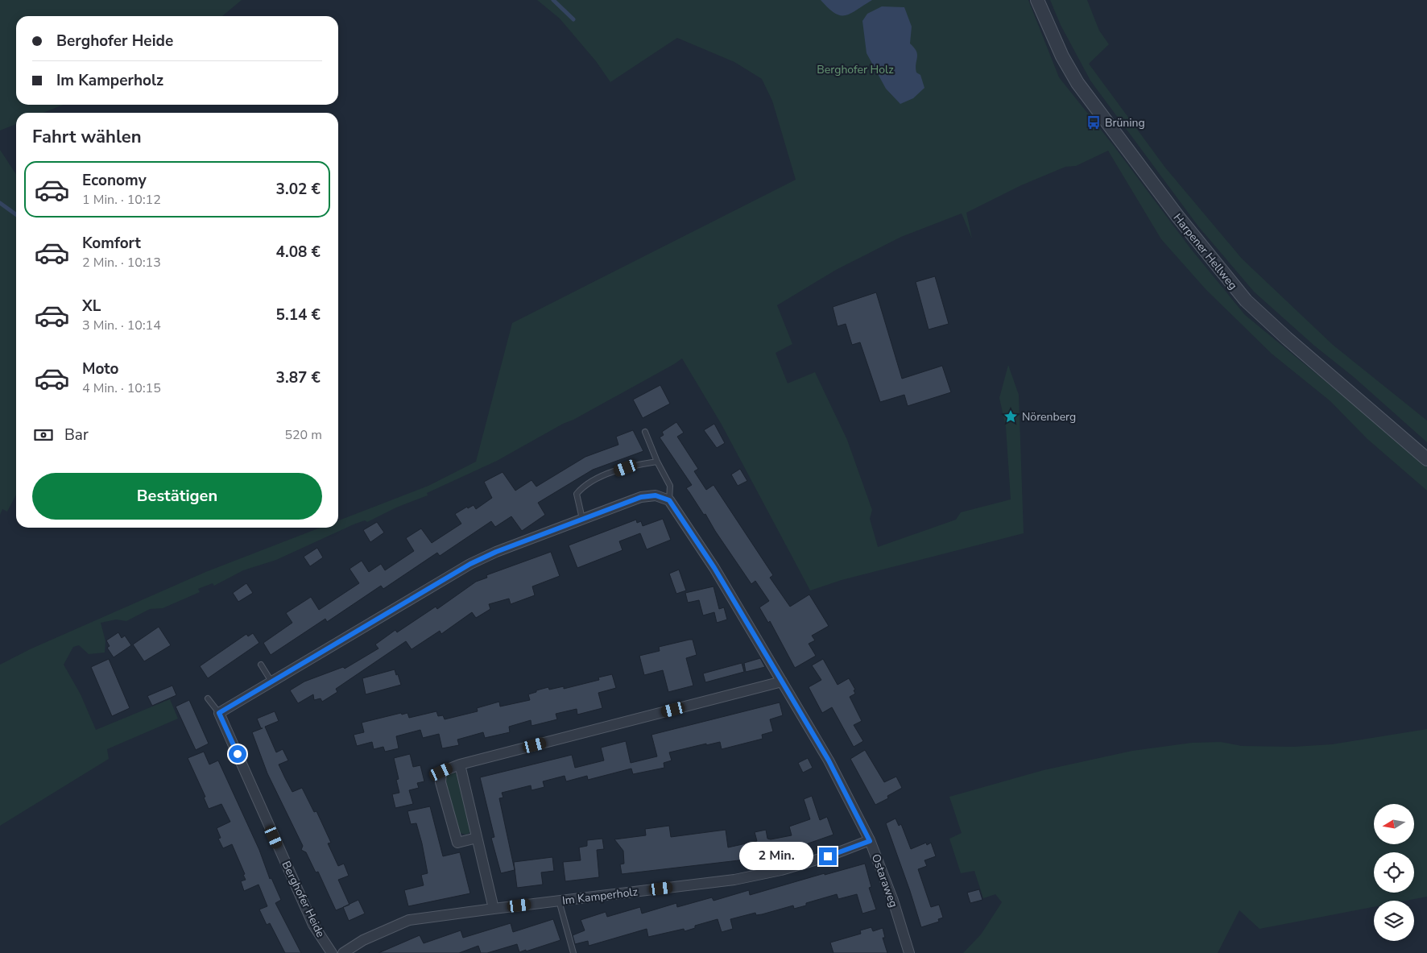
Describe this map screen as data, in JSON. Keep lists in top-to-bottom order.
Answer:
{
  "streets": {
    "street": [
      "Harpener Hellweg",
      "Ostaraweg",
      "Im Kamperholz",
      "Berghofer Heide"
    ]
  },
  "crossings": [
    ["Ostaraweg", "Im Kamperholz"]
  ],
  "parks": ["Berghofer Holz"],
  "places": {
    "bus stop": ["Brüning"],
    "place": ["Nörenberg"]
  },
  "north": "left",
  "page": {
    "banner": ["Berghofer Heide", "Im Kamperholz"],
    "heading": "Fahrt wählen",
    "list": [
      {
        "name": "Economy",
        "note": "1 Min. · 10:12",
        "value": "3.02 €"
      },
      {
        "name": "Komfort",
        "note": "2 Min. · 10:13",
        "value": "4.08 €"
      },
      {
        "name": "XL",
        "note": "3 Min. · 10:14",
        "value": "5.14 €"
      },
      {
        "name": "Moto",
        "note": "4 Min. · 10:15",
        "value": "3.87 €"
      }
    ],
    "pay": ["Bar", "520 m"],
    "buttons": "Bestätigen",
    "bubble": "2 Min."
  }
}
